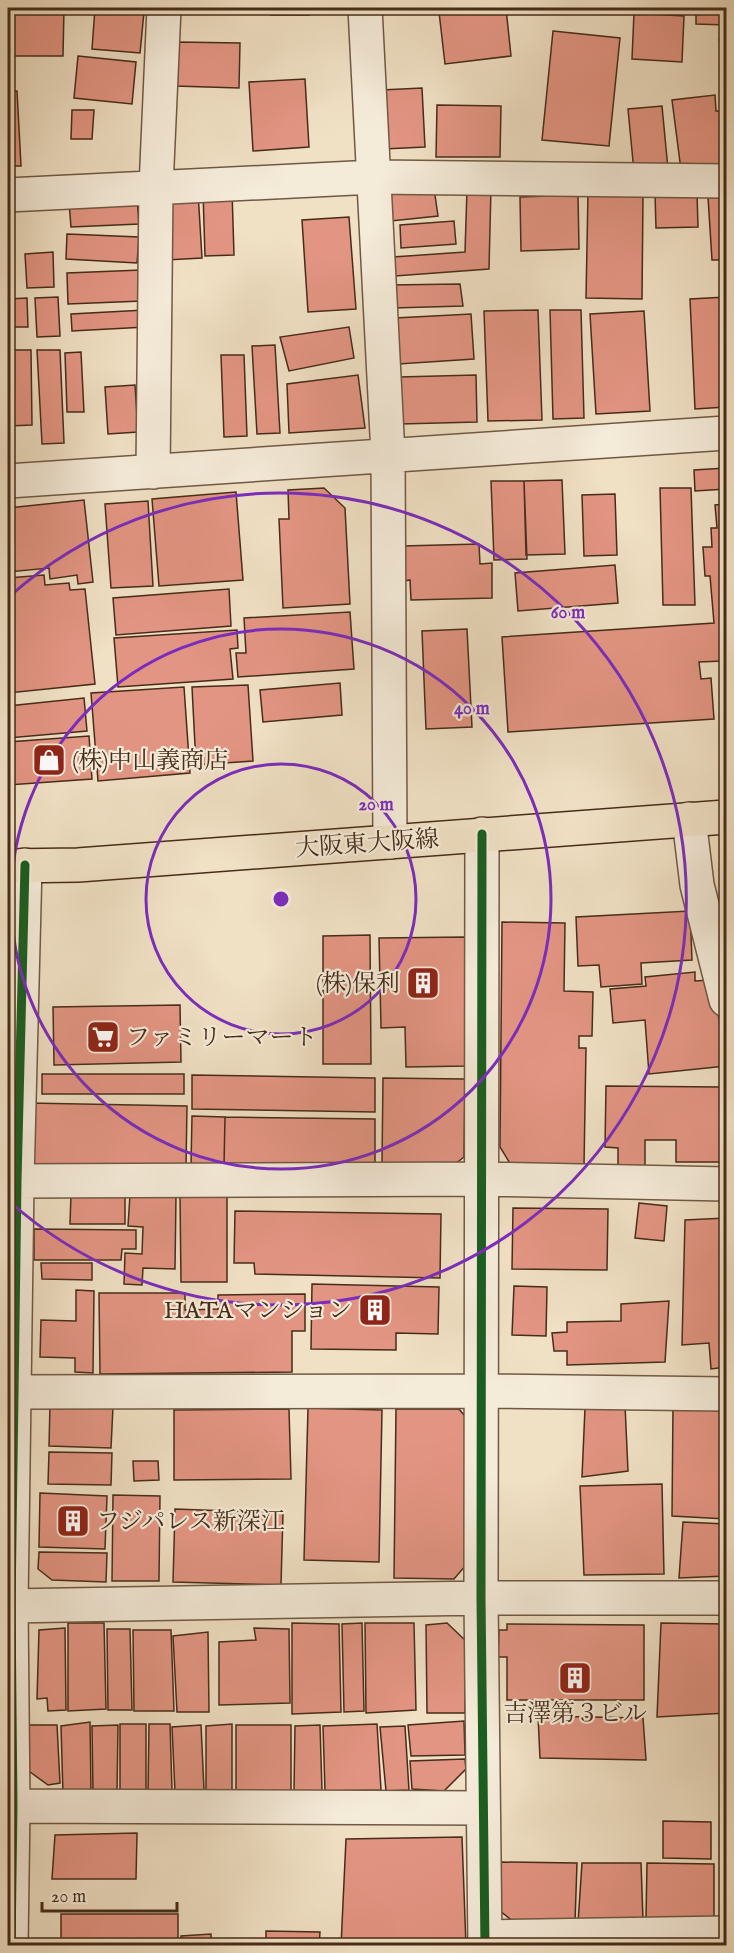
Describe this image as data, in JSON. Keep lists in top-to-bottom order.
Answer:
{
  "streets": {
    "main road": ["大阪東大阪線"]
  },
  "places": {
    "shop": ["(株)中山義商店"],
    "building": [
      "(株)保利",
      "HATAマンション",
      "フジパレス新深江",
      "吉澤第３ビル"
    ],
    "supermarket": ["ファミリーマート"]
  },
  "scale_bar": "20 m",
  "rings": ["60 m", "40 m", "20 m"]
}
